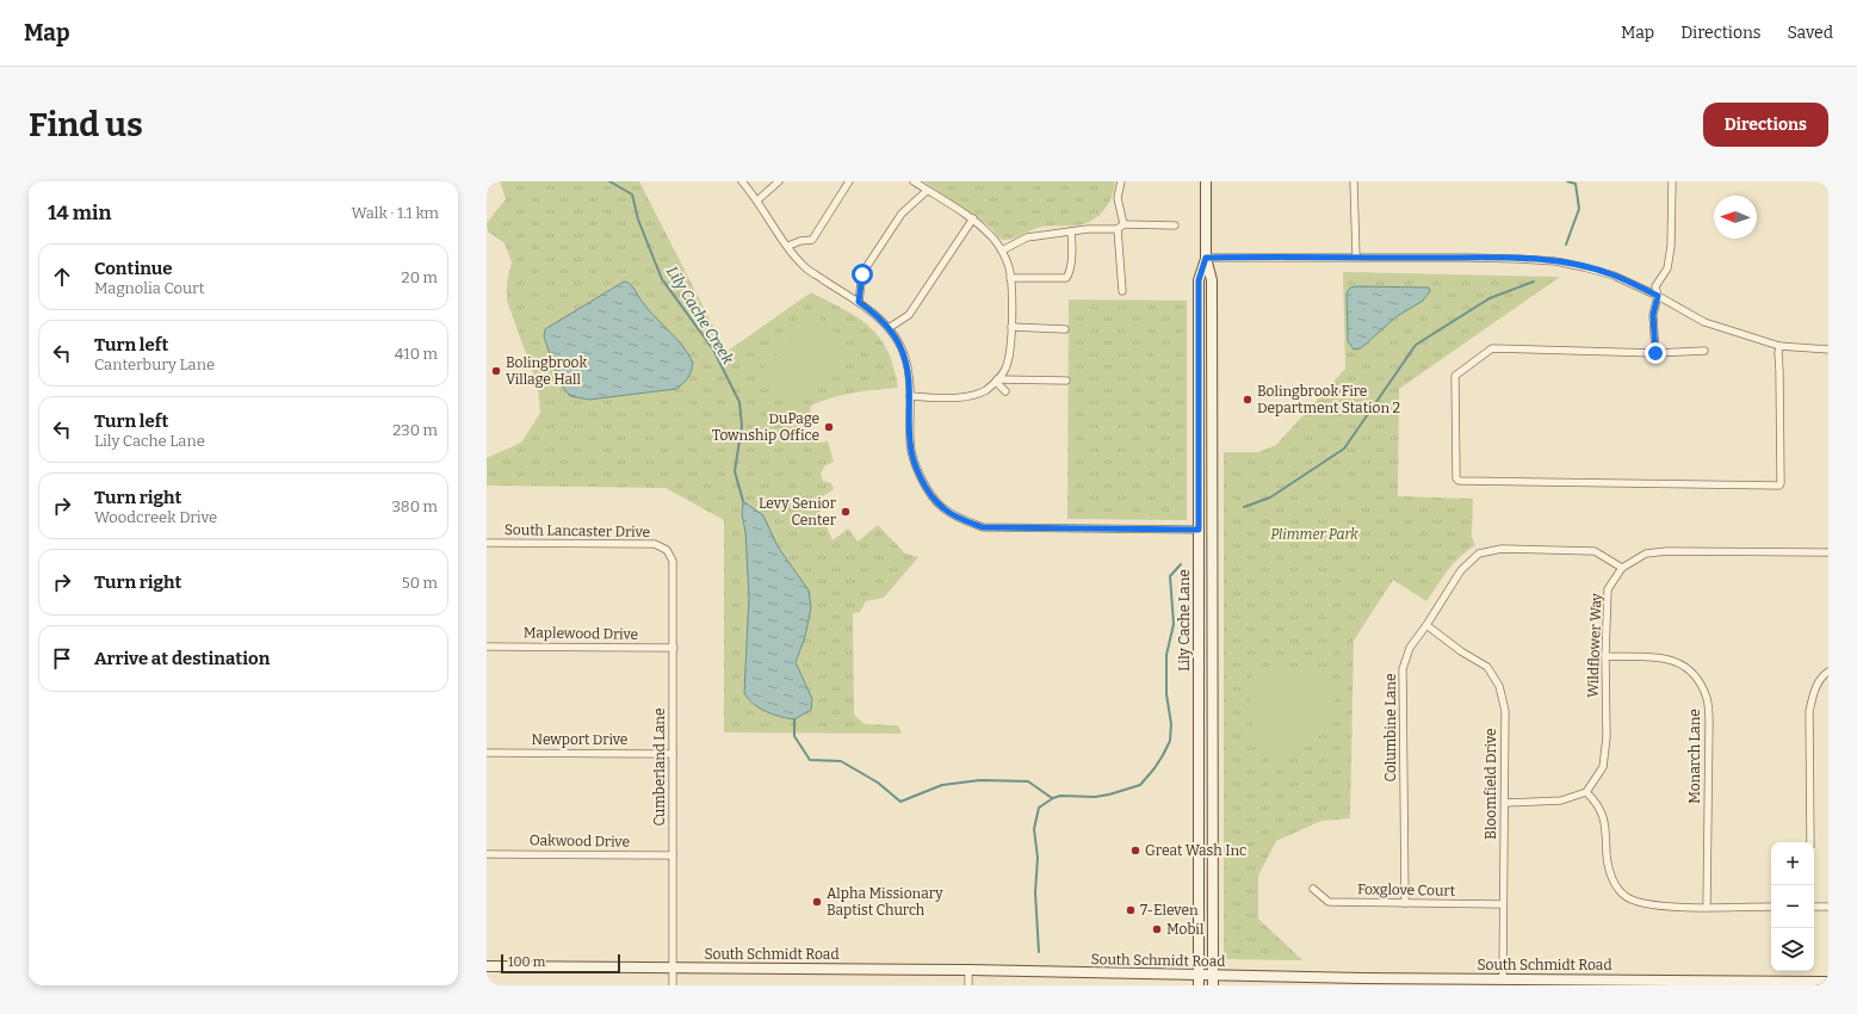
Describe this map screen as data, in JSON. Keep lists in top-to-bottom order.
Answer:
{
  "streets": {
    "street": [
      "South Lancaster Drive",
      "Lily Cache Lane",
      "Maplewood Drive",
      "Wildflower Way",
      "Columbine Lane",
      "Newport Drive",
      "Monarch Lane",
      "Cumberland Lane",
      "Bloomfield Drive",
      "Oakwood Drive",
      "Foxglove Court",
      "South Schmidt Road"
    ]
  },
  "crossings": [
    ["South Lancaster Drive", "Cumberland Lane"],
    ["Lily Cache Lane", "South Schmidt Road"],
    ["Maplewood Drive", "Cumberland Lane"],
    ["Wildflower Way", "Columbine Lane"],
    ["Wildflower Way", "Monarch Lane"],
    ["Columbine Lane", "Bloomfield Drive"],
    ["Columbine Lane", "Foxglove Court"],
    ["Newport Drive", "Cumberland Lane"],
    ["Cumberland Lane", "Oakwood Drive"],
    ["Cumberland Lane", "South Schmidt Road"],
    ["Bloomfield Drive", "Foxglove Court"],
    ["Bloomfield Drive", "South Schmidt Road"]
  ],
  "water": ["Lily Cache Creek"],
  "parks": ["Plimmer Park"],
  "places": [
    "Bolingbrook Village Hall",
    "Bolingbrook Fire Department Station 2",
    "DuPage Township Office",
    "Levy Senior Center",
    "Great Wash Inc",
    "Alpha Missionary Baptist Church",
    "7-Eleven",
    "Mobil"
  ],
  "scale_bar": "100 m",
  "north": "left",
  "page": {
    "header": "Map",
    "nav": ["Map", "Directions", "Saved"],
    "buttons": "Directions",
    "title": "Find us",
    "heading": ["14 min", "Walk · 1.1 km"],
    "list": [
      ["Continue", "Magnolia Court", "20 m"],
      ["Turn left", "Canterbury Lane", "410 m"],
      ["Turn left", "Lily Cache Lane", "230 m"],
      ["Turn right", "Woodcreek Drive", "380 m"],
      ["Turn right", "50 m"],
      "Arrive at destination"
    ],
    "map_buttons": ["+", "−"],
    "scale": "100 m"
  }
}
